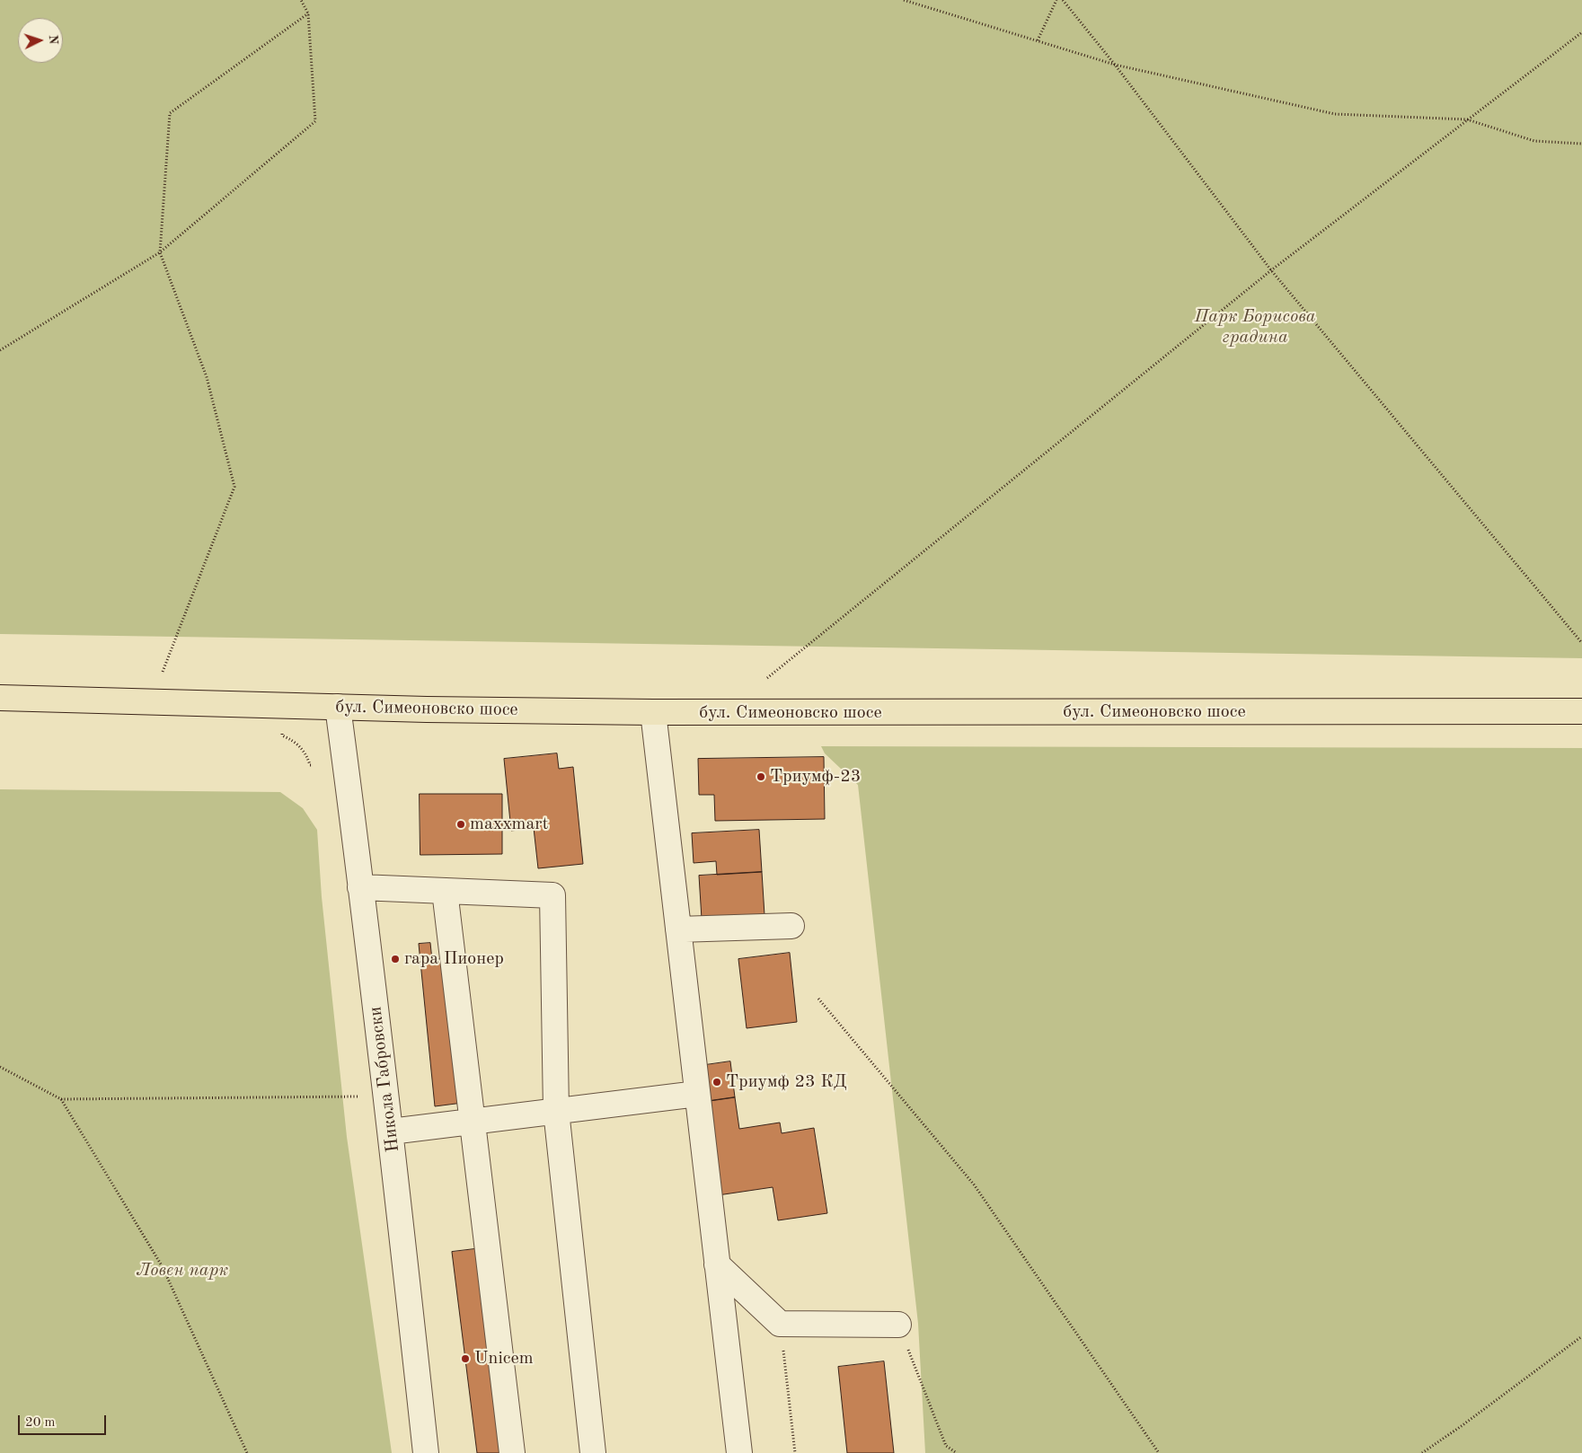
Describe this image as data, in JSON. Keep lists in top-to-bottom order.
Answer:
{
  "streets": {
    "main road": ["бул. Симеоновско шосе"],
    "street": ["Никола Габровски"]
  },
  "crossings": [
    ["бул. Симеоновско шосе", "Никола Габровски"]
  ],
  "parks": ["Парк Борисова градина", "Ловен парк"],
  "places": [
    "Триумф-23",
    "maxxmart",
    "гара Пионер",
    "Триумф 23 КД",
    "Unicem"
  ],
  "scale_bar": "20 m",
  "north": "right"
}
